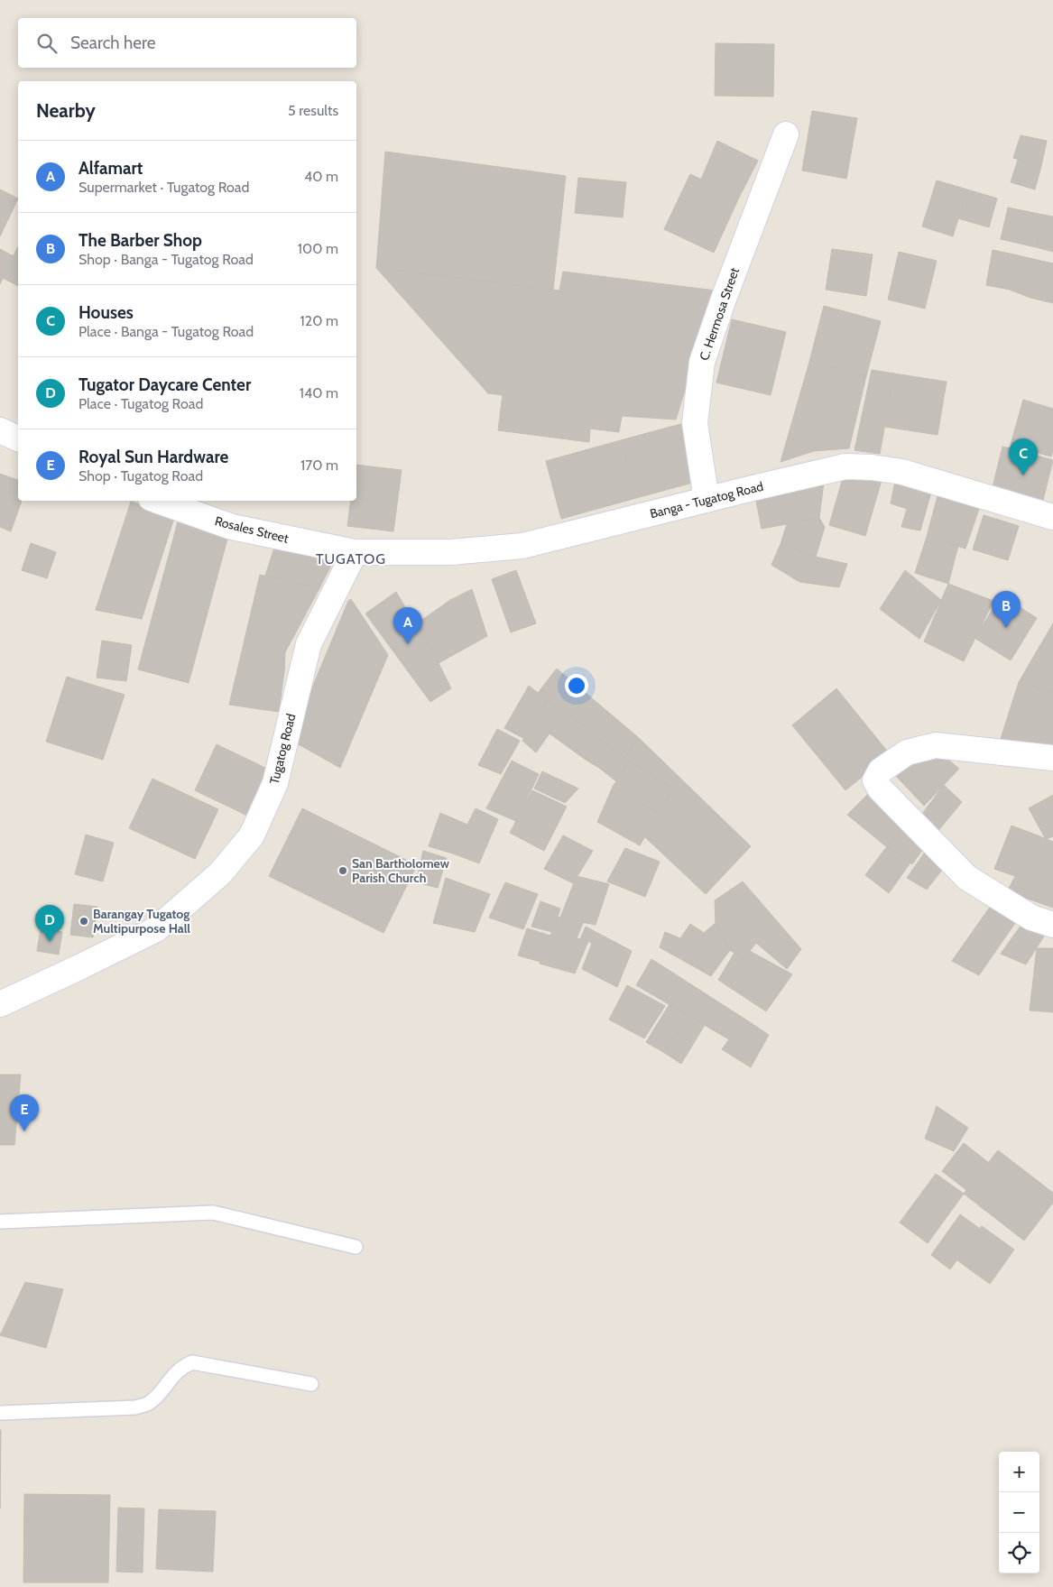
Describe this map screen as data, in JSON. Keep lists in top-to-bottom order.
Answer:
{
  "streets": {
    "street": [
      "C. Hermosa Street",
      "Banga - Tugatog Road",
      "Rosales Street",
      "Tugatog Road"
    ]
  },
  "crossings": [
    ["C. Hermosa Street", "Banga - Tugatog Road"],
    ["Banga - Tugatog Road", "Rosales Street"],
    ["Banga - Tugatog Road", "Tugatog Road"],
    ["Rosales Street", "Tugatog Road"]
  ],
  "districts": ["TUGATOG"],
  "places": ["San Bartholomew Parish Church", "Barangay Tugatog Multipurpose Hall"],
  "page": {
    "search": "Search here",
    "heading": ["Nearby", "5 results"],
    "list": [
      {
        "mark": "A",
        "name": "Alfamart",
        "note": "Supermarket · Tugatog Road",
        "value": "40 m"
      },
      {
        "mark": "B",
        "name": "The Barber Shop",
        "note": "Shop · Banga - Tugatog Road",
        "value": "100 m"
      },
      {
        "mark": "C",
        "name": "Houses",
        "note": "Place · Banga - Tugatog Road",
        "value": "120 m"
      },
      {
        "mark": "D",
        "name": "Tugator Daycare Center",
        "note": "Place · Tugatog Road",
        "value": "140 m"
      },
      {
        "mark": "E",
        "name": "Royal Sun Hardware",
        "note": "Shop · Tugatog Road",
        "value": "170 m"
      }
    ],
    "pins": [
      "C",
      "B",
      "A",
      "D",
      "E"
    ],
    "map_buttons": ["+", "−"]
  }
}
